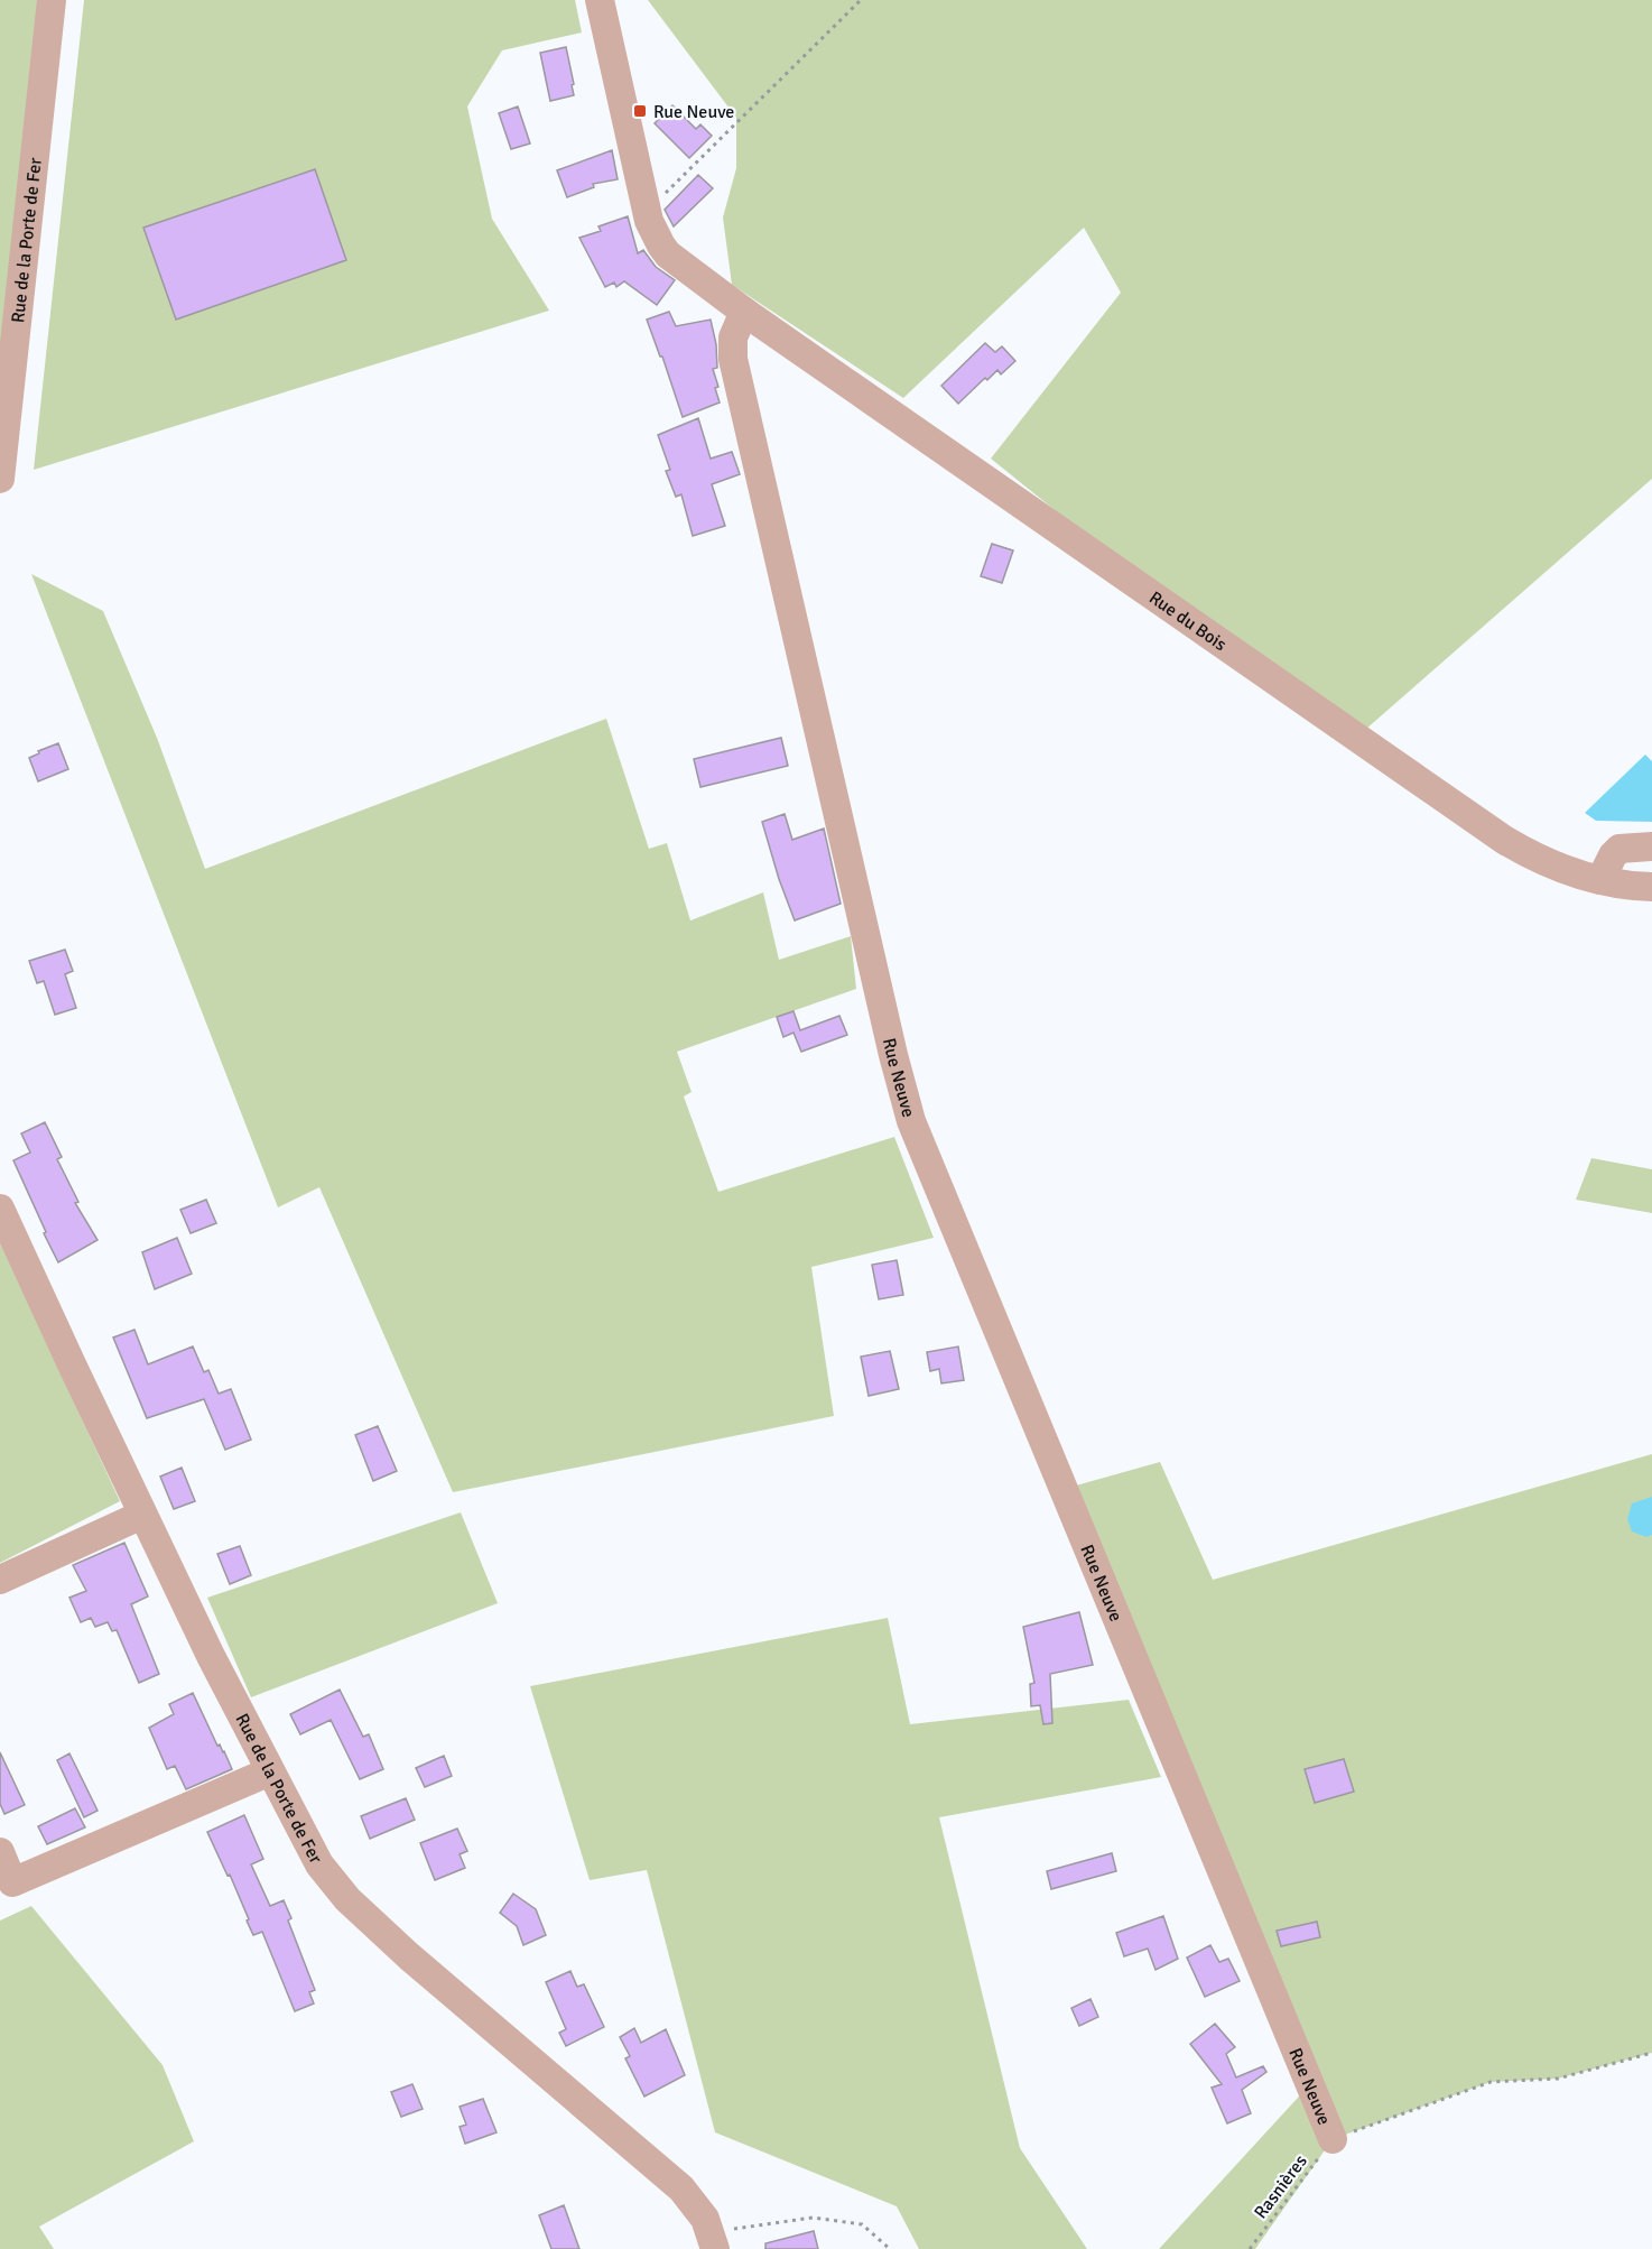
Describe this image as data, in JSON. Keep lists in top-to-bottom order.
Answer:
{
  "streets": {
    "street": ["Rue de la Porte de Fer", "Rue du Bois", "Rue Neuve"],
    "path": ["Rasnières"]
  },
  "crossings": [
    ["Rue du Bois", "Rue Neuve"],
    ["Rue Neuve", "Rasnières"]
  ],
  "places": {
    "transit": ["Rue Neuve"]
  }
}
